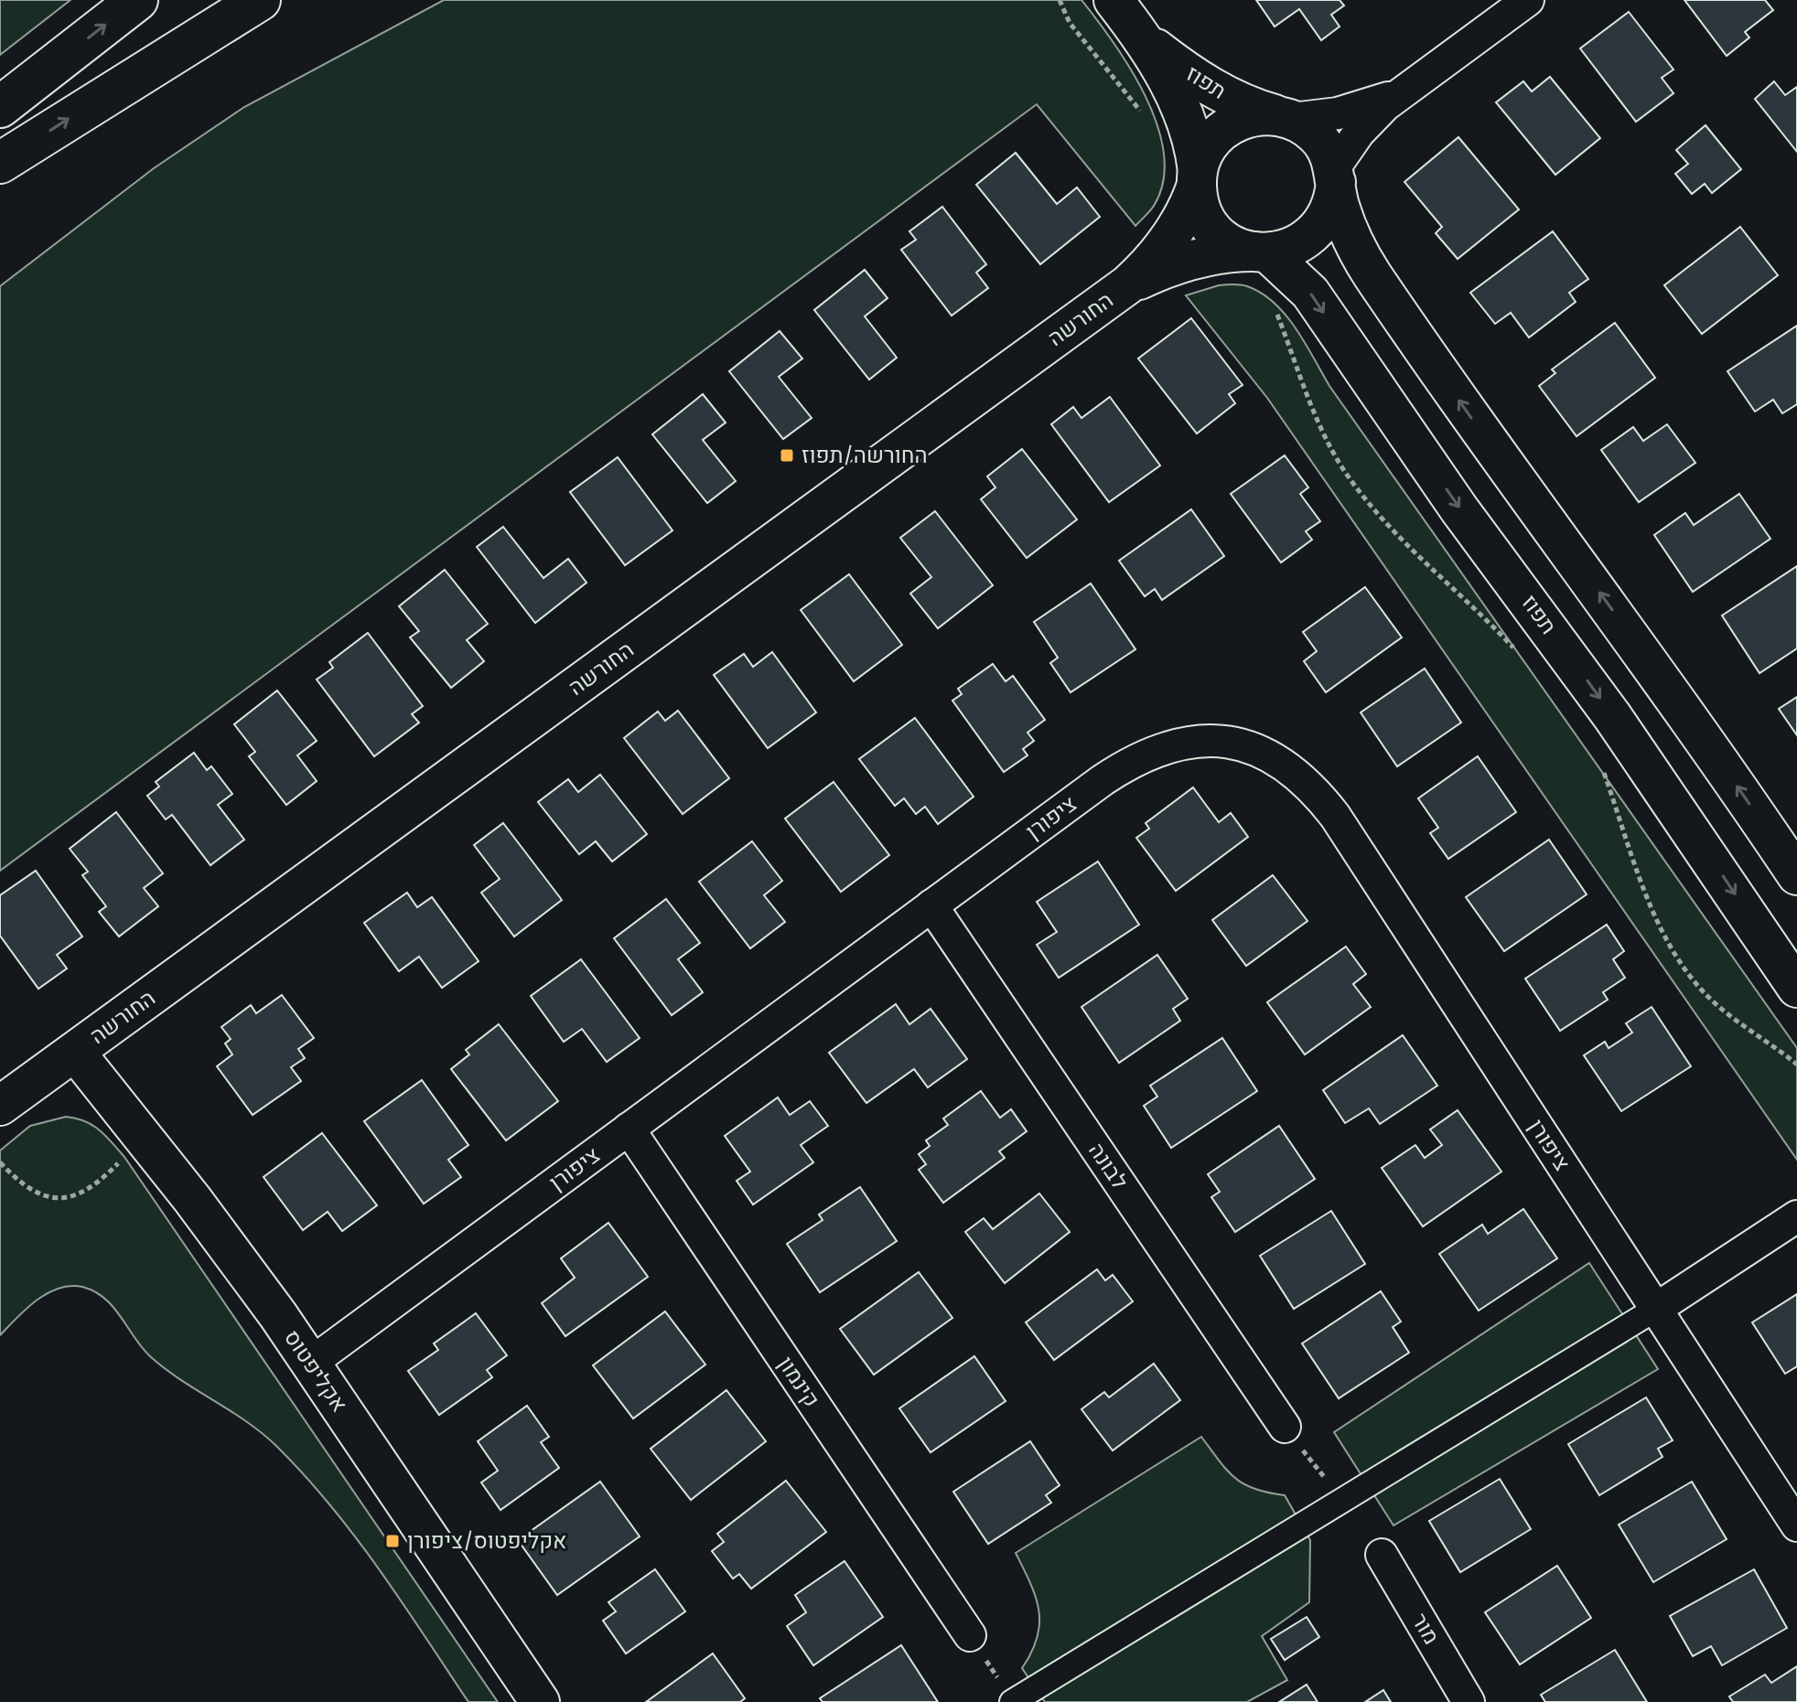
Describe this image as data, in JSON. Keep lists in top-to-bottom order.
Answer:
{
  "streets": {
    "street": [
      "תפוז",
      "החורשה",
      "ציפורן",
      "לבונה",
      "אקליפטוס",
      "קינמון",
      "מור"
    ]
  },
  "crossings": [
    ["תפוז", "החורשה"],
    ["החורשה", "אקליפטוס"],
    ["ציפורן", "לבונה"],
    ["ציפורן", "אקליפטוס"],
    ["ציפורן", "קינמון"]
  ],
  "places": {
    "transit": ["החורשה/תפוז", "אקליפטוס/ציפורן"]
  }
}
